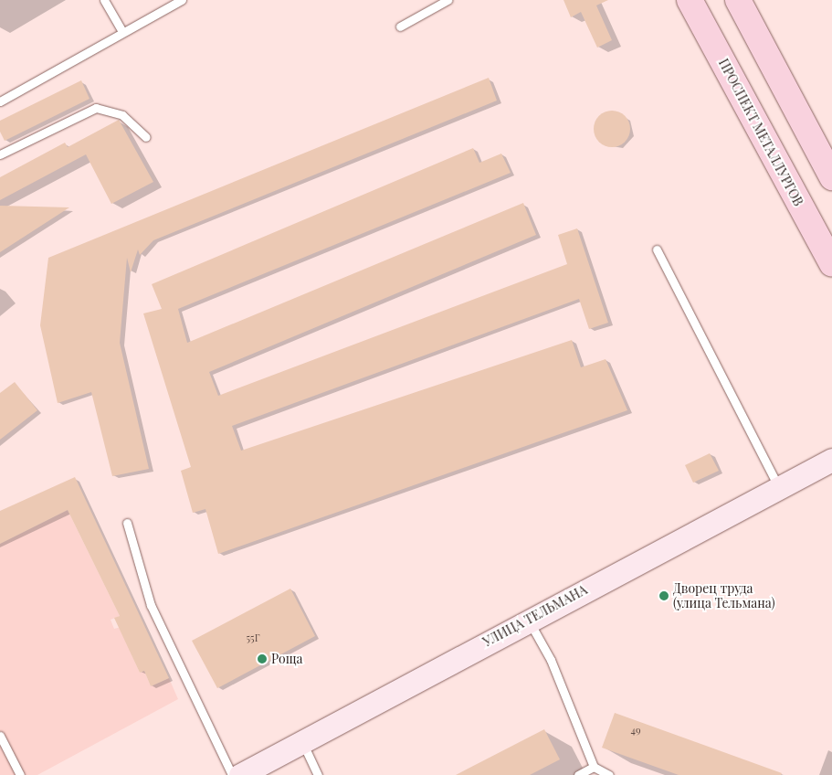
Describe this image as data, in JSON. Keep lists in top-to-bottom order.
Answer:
{
  "streets": {
    "main road": ["ПРОСПЕКТ МЕТАЛЛУРГОВ", "УЛИЦА ТЕЛЬМАНА"]
  },
  "places": ["Дворец труда (улица Тельмана)", "Роща"],
  "house_numbers": ["55Г", "49"]
}
